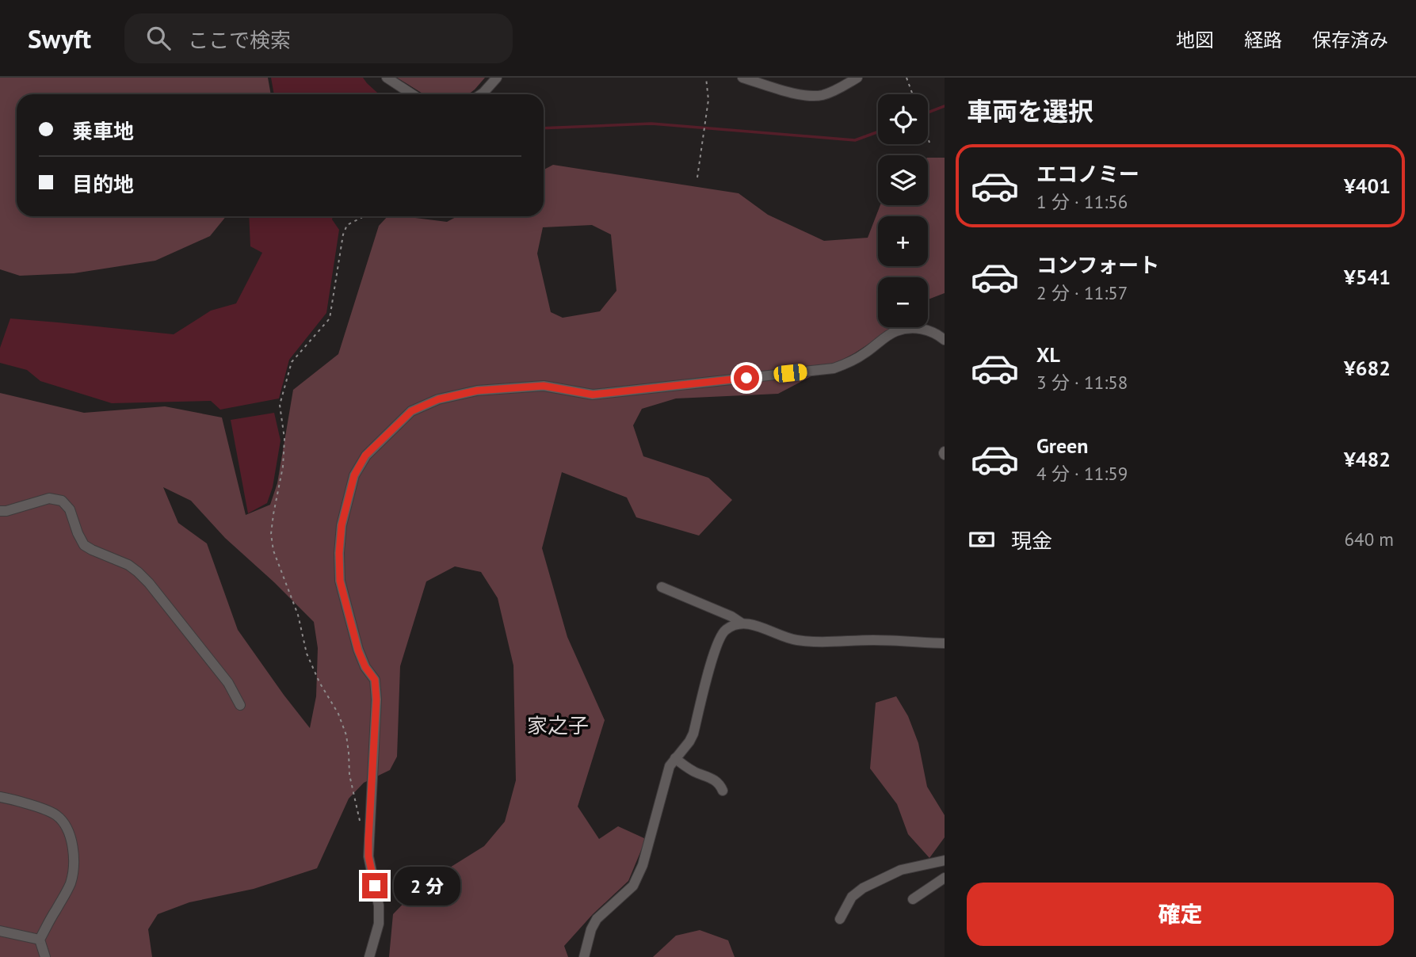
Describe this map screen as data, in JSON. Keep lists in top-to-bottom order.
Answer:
{
  "districts": ["家之子"],
  "page": {
    "header": "Swyft",
    "search": "ここで検索",
    "nav": ["地図", "経路", "保存済み"],
    "heading": "車両を選択",
    "map_buttons": ["+", "−"],
    "banner": ["乗車地", "目的地"],
    "list": [
      {
        "name": "エコノミー",
        "note": "1 分 · 11:56",
        "value": "¥401"
      },
      {
        "name": "コンフォート",
        "note": "2 分 · 11:57",
        "value": "¥541"
      },
      {
        "name": "XL",
        "note": "3 分 · 11:58",
        "value": "¥682"
      },
      {
        "name": "Green",
        "note": "4 分 · 11:59",
        "value": "¥482"
      }
    ],
    "pay": ["現金", "640 m"],
    "bubble": "2 分",
    "buttons": "確定"
  }
}
